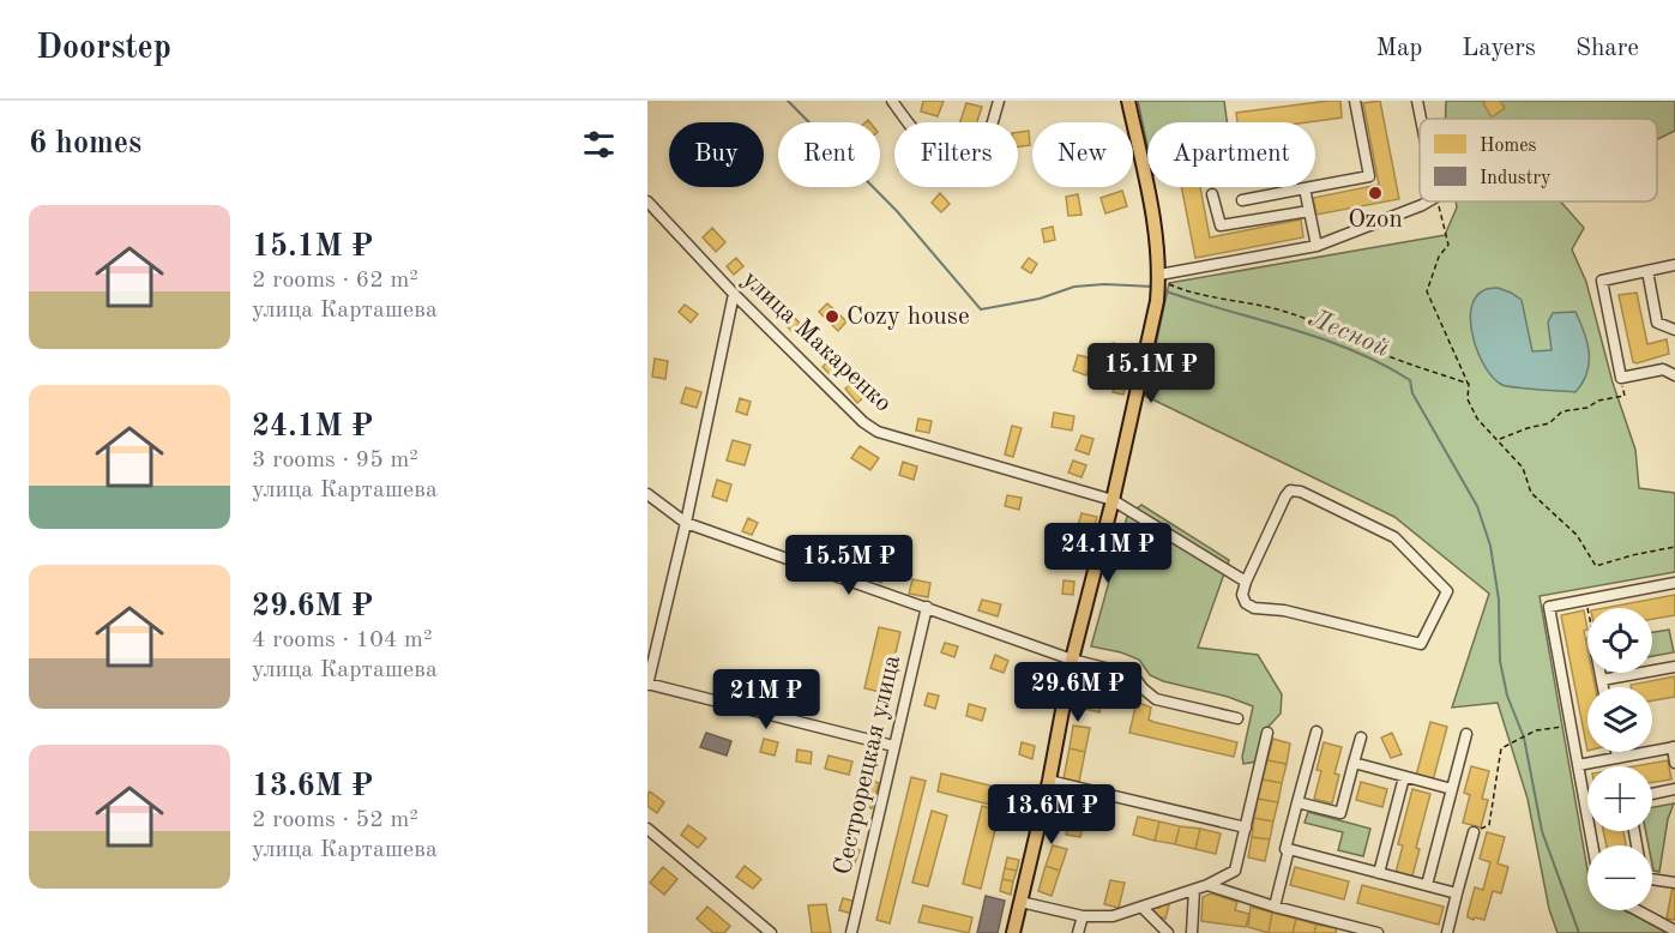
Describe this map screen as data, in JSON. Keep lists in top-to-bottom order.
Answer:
{
  "streets": {
    "street": ["улица Макаренко", "Сестрорецкая улица"]
  },
  "water": ["Лесной"],
  "places": ["Ozon", "Cozy house"],
  "legend": ["Homes", "Industry"],
  "page": {
    "header": "Doorstep",
    "nav": ["Map", "Layers", "Share"],
    "heading": "6 homes",
    "chip": [
      "Buy",
      "Rent",
      "Filters",
      "New",
      "Apartment"
    ],
    "list": [
      {
        "name": "15.1M ₽",
        "note": "2 rooms · 62 m² · улица Карташева"
      },
      {
        "name": "24.1M ₽",
        "note": "3 rooms · 95 m² · улица Карташева"
      },
      {
        "name": "29.6M ₽",
        "note": "4 rooms · 104 m² · улица Карташева"
      },
      {
        "name": "13.6M ₽",
        "note": "2 rooms · 52 m² · улица Карташева"
      }
    ],
    "price": [
      "15.1M ₽",
      "24.1M ₽",
      "15.5M ₽",
      "29.6M ₽",
      "21M ₽",
      "13.6M ₽"
    ],
    "map_buttons": ["+", "−"]
  }
}
